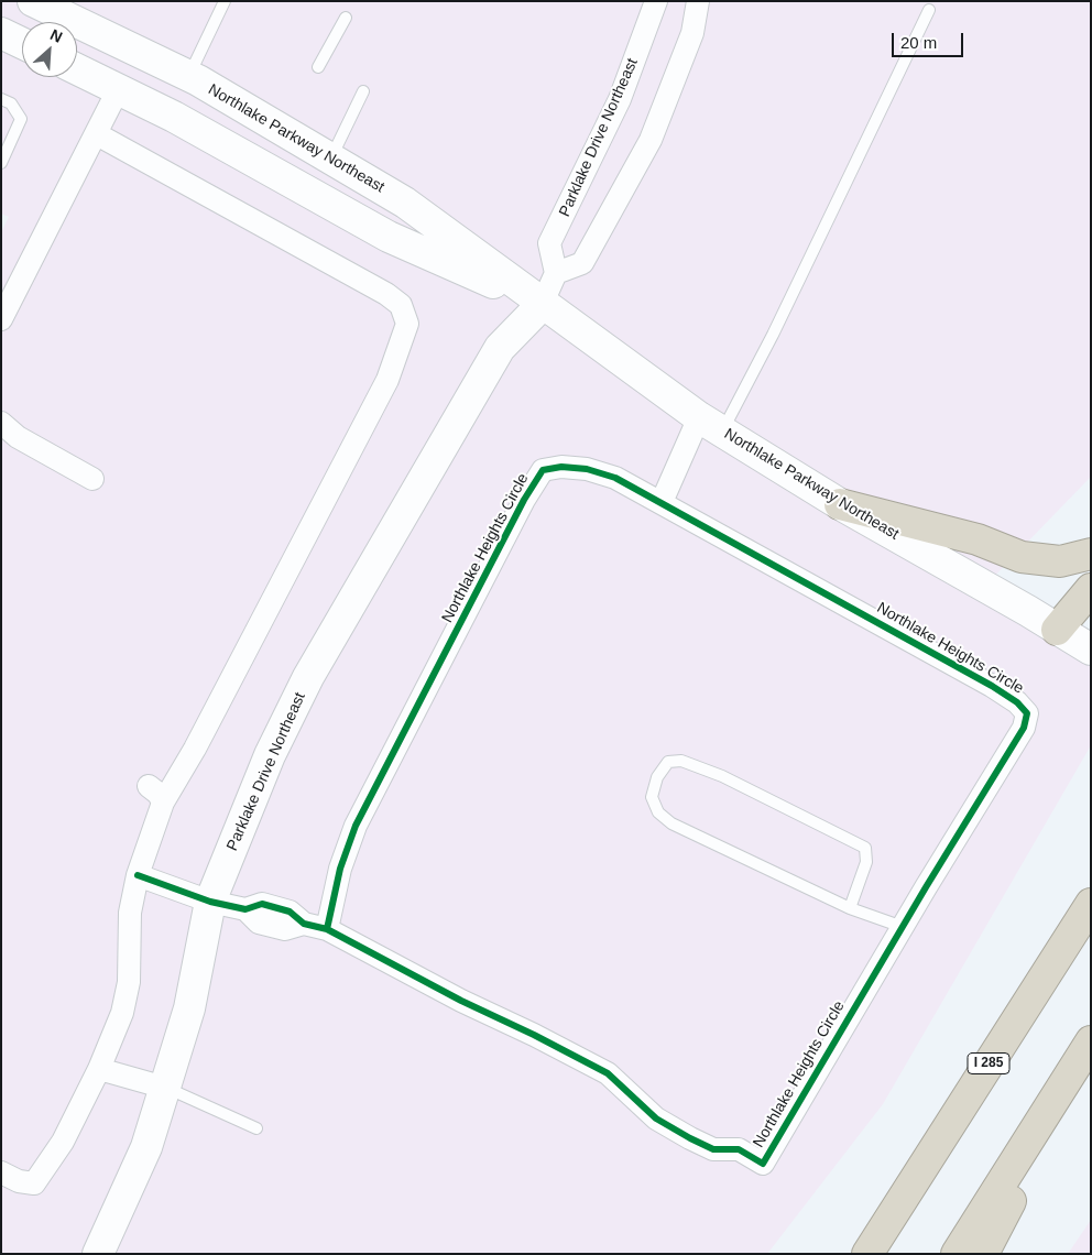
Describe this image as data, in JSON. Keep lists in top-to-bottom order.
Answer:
{
  "streets": {
    "highway": ["I 285"],
    "street": ["Parklake Drive Northeast", "Northlake Parkway Northeast", "Northlake Heights Circle"]
  },
  "crossings": [
    ["Parklake Drive Northeast", "Northlake Parkway Northeast"]
  ],
  "scale_bar": "20 m",
  "north": "top right"
}
